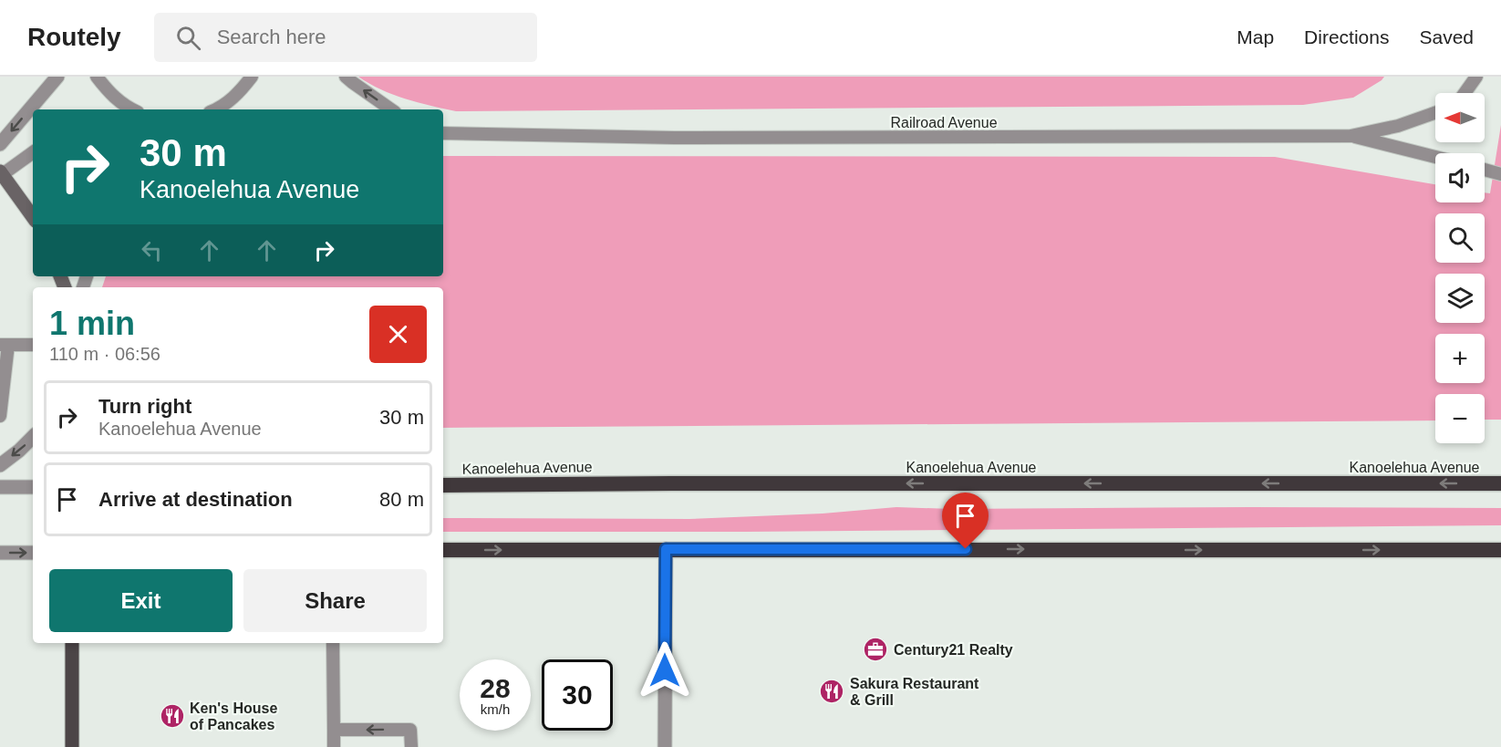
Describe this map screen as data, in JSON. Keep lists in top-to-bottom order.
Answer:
{
  "streets": {
    "highway": ["Kanoelehua Avenue"],
    "lane": ["Railroad Avenue"]
  },
  "places": {
    "office": ["Century21 Realty"],
    "restaurant": ["Sakura Restaurant & Grill", "Ken's House of Pancakes"]
  },
  "north": "left",
  "page": {
    "header": "Routely",
    "search": "Search here",
    "nav": ["Map", "Directions", "Saved"],
    "map_buttons": ["+", "−"],
    "turn": ["30 m", "Kanoelehua Avenue"],
    "heading": ["1 min", "110 m · 06:56"],
    "list": [
      {
        "name": "Turn right",
        "note": "Kanoelehua Avenue",
        "value": "30 m"
      },
      {
        "name": "Arrive at destination",
        "value": "80 m"
      }
    ],
    "buttons": ["Exit", "Share"],
    "speed": "28 km/h",
    "limit": "30"
  }
}
